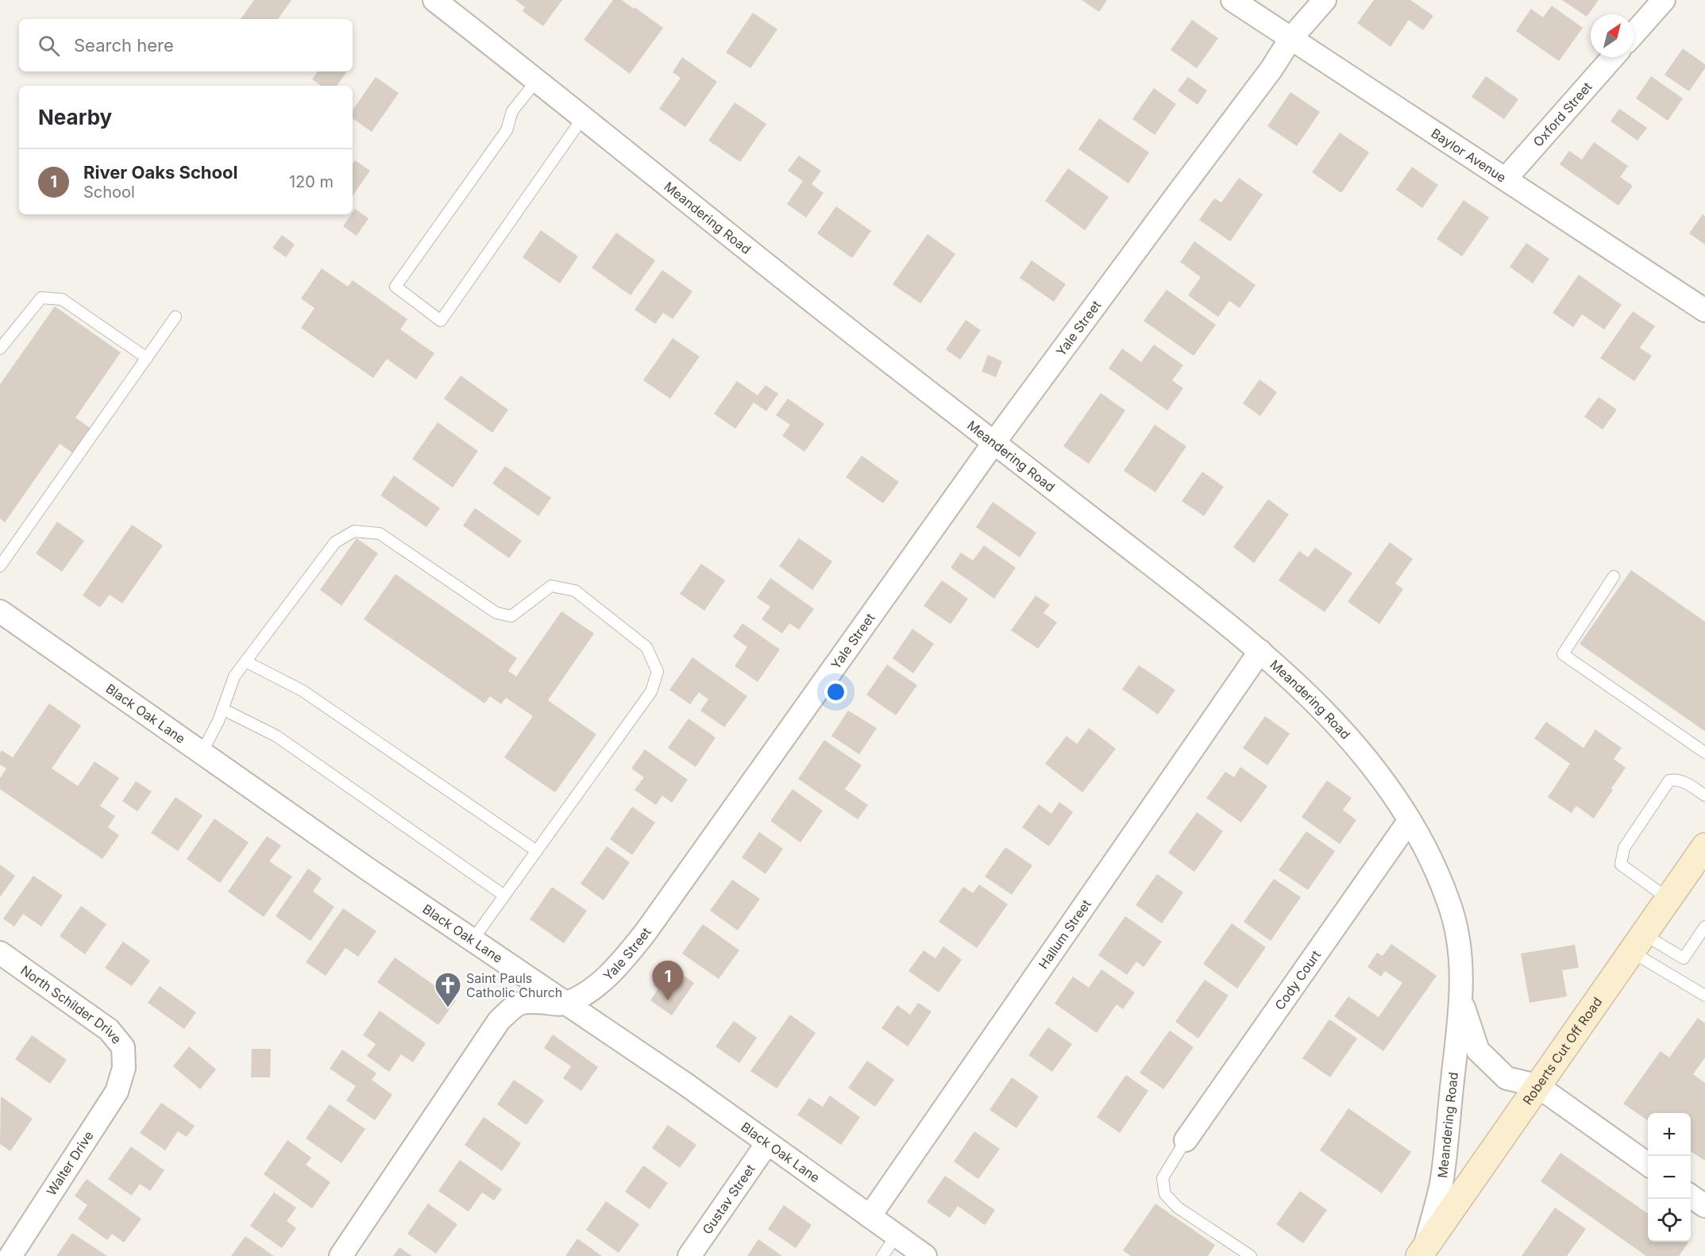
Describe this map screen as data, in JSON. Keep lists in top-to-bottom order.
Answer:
{
  "streets": {
    "street": [
      "Oxford Street",
      "Baylor Avenue",
      "Meandering Road",
      "Yale Street",
      "Black Oak Lane",
      "Hallum Street",
      "Cody Court",
      "North Schilder Drive",
      "Roberts Cut Off Road",
      "Walter Drive",
      "Gustav Street"
    ]
  },
  "crossings": [
    ["Oxford Street", "Baylor Avenue"],
    ["Baylor Avenue", "Yale Street"],
    ["Meandering Road", "Yale Street"],
    ["Meandering Road", "Hallum Street"],
    ["Meandering Road", "Cody Court"],
    ["Meandering Road", "Roberts Cut Off Road"],
    ["Yale Street", "Black Oak Lane"],
    ["Black Oak Lane", "Hallum Street"],
    ["Black Oak Lane", "Gustav Street"],
    ["North Schilder Drive", "Walter Drive"]
  ],
  "places": {
    "church": ["Saint Pauls Catholic Church"]
  },
  "north": "top right",
  "page": {
    "search": "Search here",
    "heading": "Nearby",
    "list": [
      {
        "mark": "1",
        "name": "River Oaks School",
        "note": "School",
        "value": "120 m"
      }
    ],
    "pins": "1",
    "map_buttons": ["+", "−"]
  }
}
